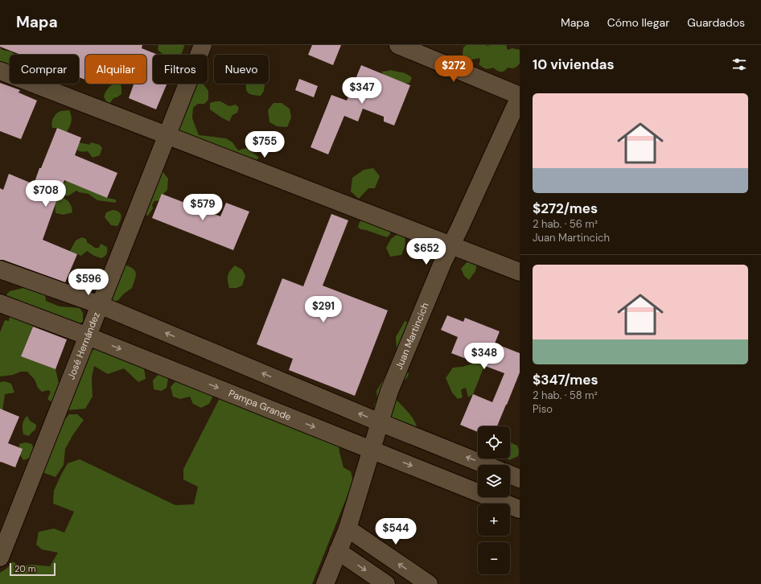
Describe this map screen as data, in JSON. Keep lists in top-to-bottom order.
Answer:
{
  "streets": {
    "street": ["Juan Martincich", "José Hernández", "Pampa Grande"]
  },
  "crossings": [
    ["Juan Martincich", "Pampa Grande"],
    ["José Hernández", "Pampa Grande"]
  ],
  "scale_bar": "20 m",
  "page": {
    "header": "Mapa",
    "nav": ["Mapa", "Cómo llegar", "Guardados"],
    "heading": "10 viviendas",
    "chip": [
      "Comprar",
      "Alquilar",
      "Filtros",
      "Nuevo"
    ],
    "price": [
      "$272",
      "$347",
      "$755",
      "$708",
      "$579",
      "$652",
      "$596",
      "$291",
      "$348",
      "$544"
    ],
    "list": [
      {
        "name": "$272/mes",
        "note": "2 hab. · 56 m² · Juan Martincich"
      },
      {
        "name": "$347/mes",
        "note": "2 hab. · 58 m² · Piso"
      }
    ],
    "map_buttons": ["+", "−"],
    "scale": "20 m"
  }
}
